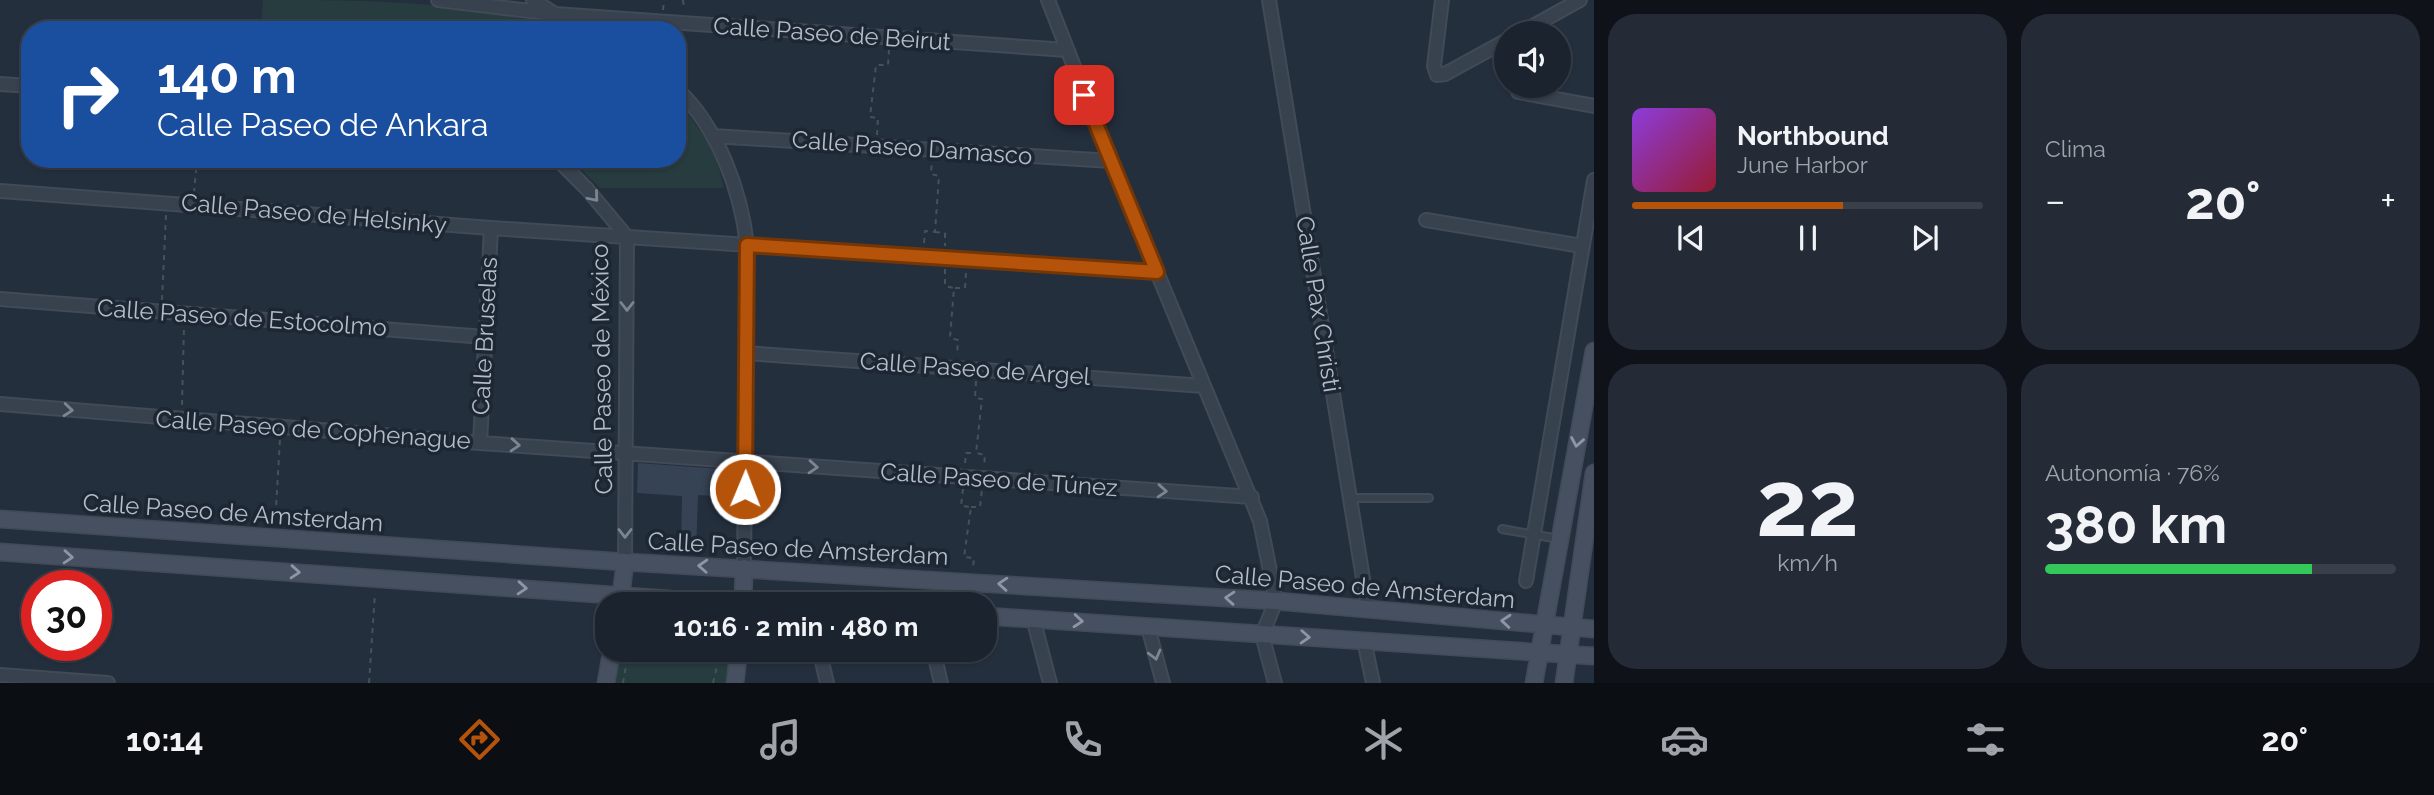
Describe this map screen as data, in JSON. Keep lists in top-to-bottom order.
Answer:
{
  "streets": {
    "main road": ["Calle Paseo de México", "Calle Paseo de Amsterdam"],
    "street": [
      "Calle Paseo de Beirut",
      "Calle Paseo Damasco",
      "Calle Paseo de Helsinky",
      "Calle Pax Christi",
      "Calle Paseo de Estocolmo",
      "Calle Bruselas",
      "Calle Paseo de Argel",
      "Calle Paseo de Cophenague",
      "Calle Paseo de Túnez"
    ]
  },
  "crossings": [
    ["Calle Paseo de Helsinky", "Calle Bruselas"],
    ["Calle Paseo de Helsinky", "Calle Paseo de México"],
    ["Calle Pax Christi", "Calle Paseo de Amsterdam"],
    ["Calle Paseo de Estocolmo", "Calle Bruselas"],
    ["Calle Bruselas", "Calle Paseo de Cophenague"],
    ["Calle Paseo de México", "Calle Paseo de Cophenague"],
    ["Calle Paseo de México", "Calle Paseo de Amsterdam"],
    ["Calle Paseo de Cophenague", "Calle Paseo de Túnez"]
  ],
  "one_way": ["Calle Paseo de México", "Calle Paseo de Cophenague", "Calle Paseo de Túnez"],
  "page": {
    "tile": [
      "Clima",
      ["22", "km/h"],
      ["Autonomía · 76%", "380 km"]
    ],
    "turn": ["140 m", "Calle Paseo de Ankara"],
    "song": ["Northbound", "June Harbor"],
    "heat": ["−", "20°", "+"],
    "limit": "30",
    "trip": "10:16 · 2 min · 480 m",
    "tabs": ["10:14", "20°"]
  }
}
